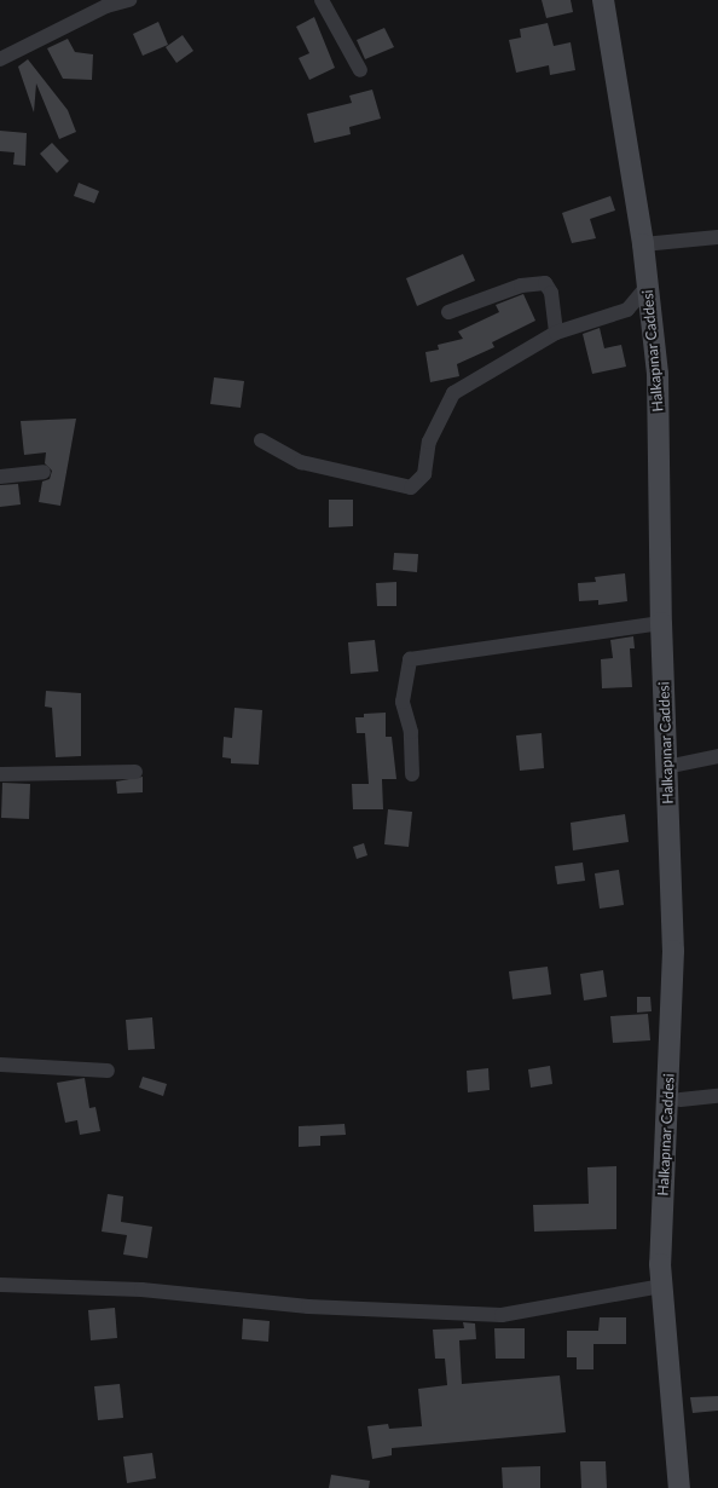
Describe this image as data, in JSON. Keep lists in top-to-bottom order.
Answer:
{
  "streets": {
    "main road": ["Halkapınar Caddesi"]
  }
}
